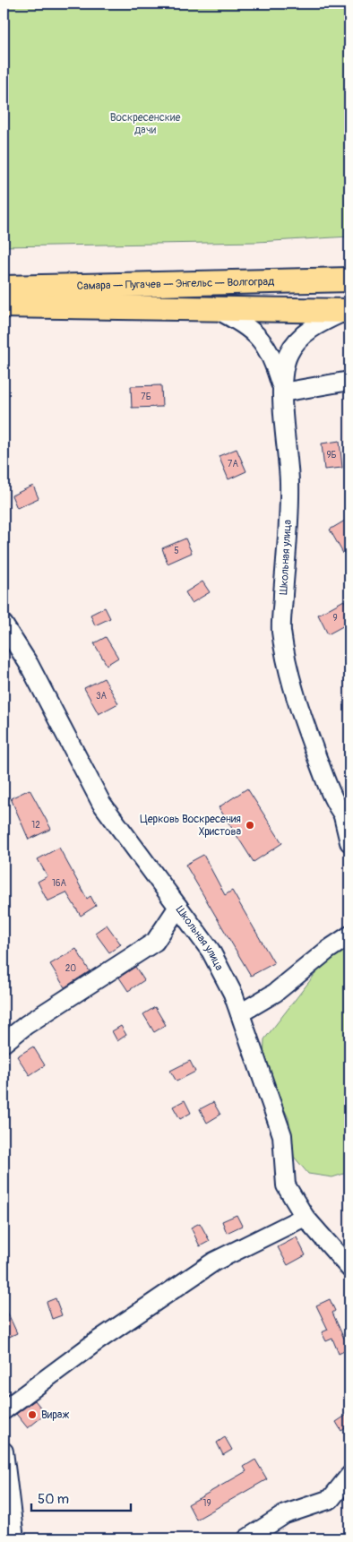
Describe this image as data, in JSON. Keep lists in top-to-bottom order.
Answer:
{
  "streets": {
    "main road": ["Самара — Пугачев — Энгельс — Волгоград"],
    "street": ["Школьная улица"]
  },
  "crossings": [
    ["Самара — Пугачев — Энгельс — Волгоград", "Школьная улица"]
  ],
  "parks": ["Воскресенские дачи"],
  "places": ["Церковь Воскресения Христова", "Вираж"],
  "house_numbers": [
    "7Б",
    "9Б",
    "7А",
    "5",
    "9",
    "3А",
    "12",
    "16А",
    "20",
    "19"
  ],
  "scale_bar": "50 m"
}
